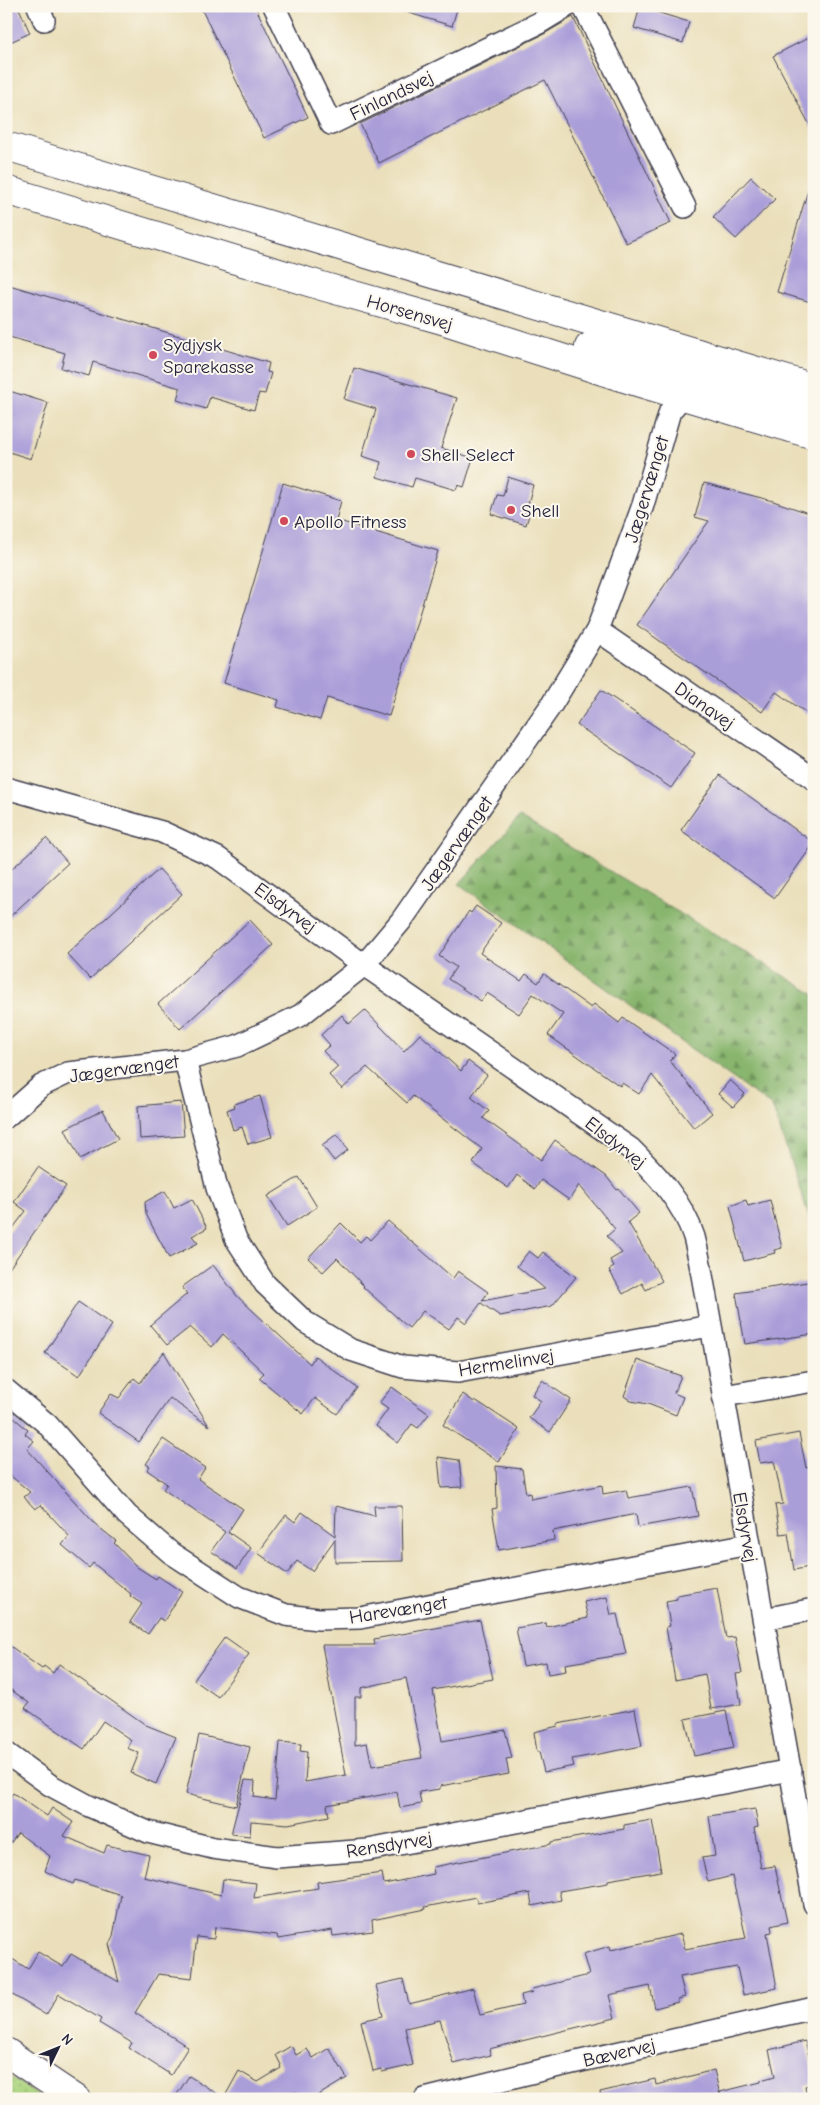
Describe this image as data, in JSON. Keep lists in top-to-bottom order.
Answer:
{
  "streets": {
    "main road": ["Horsensvej"],
    "street": [
      "Finlandsvej",
      "Jægervænget",
      "Dianavej",
      "Elsdyrvej",
      "Hermelinvej",
      "Harevænget",
      "Rensdyrvej",
      "Bævervej"
    ]
  },
  "crossings": [
    ["Horsensvej", "Jægervænget"],
    ["Jægervænget", "Dianavej"],
    ["Jægervænget", "Elsdyrvej"],
    ["Jægervænget", "Hermelinvej"],
    ["Elsdyrvej", "Hermelinvej"],
    ["Elsdyrvej", "Harevænget"],
    ["Elsdyrvej", "Rensdyrvej"]
  ],
  "places": [
    "Sydjysk Sparekasse",
    "Shell Select",
    "Shell",
    "Apollo Fitness"
  ],
  "north": "top right"
}
